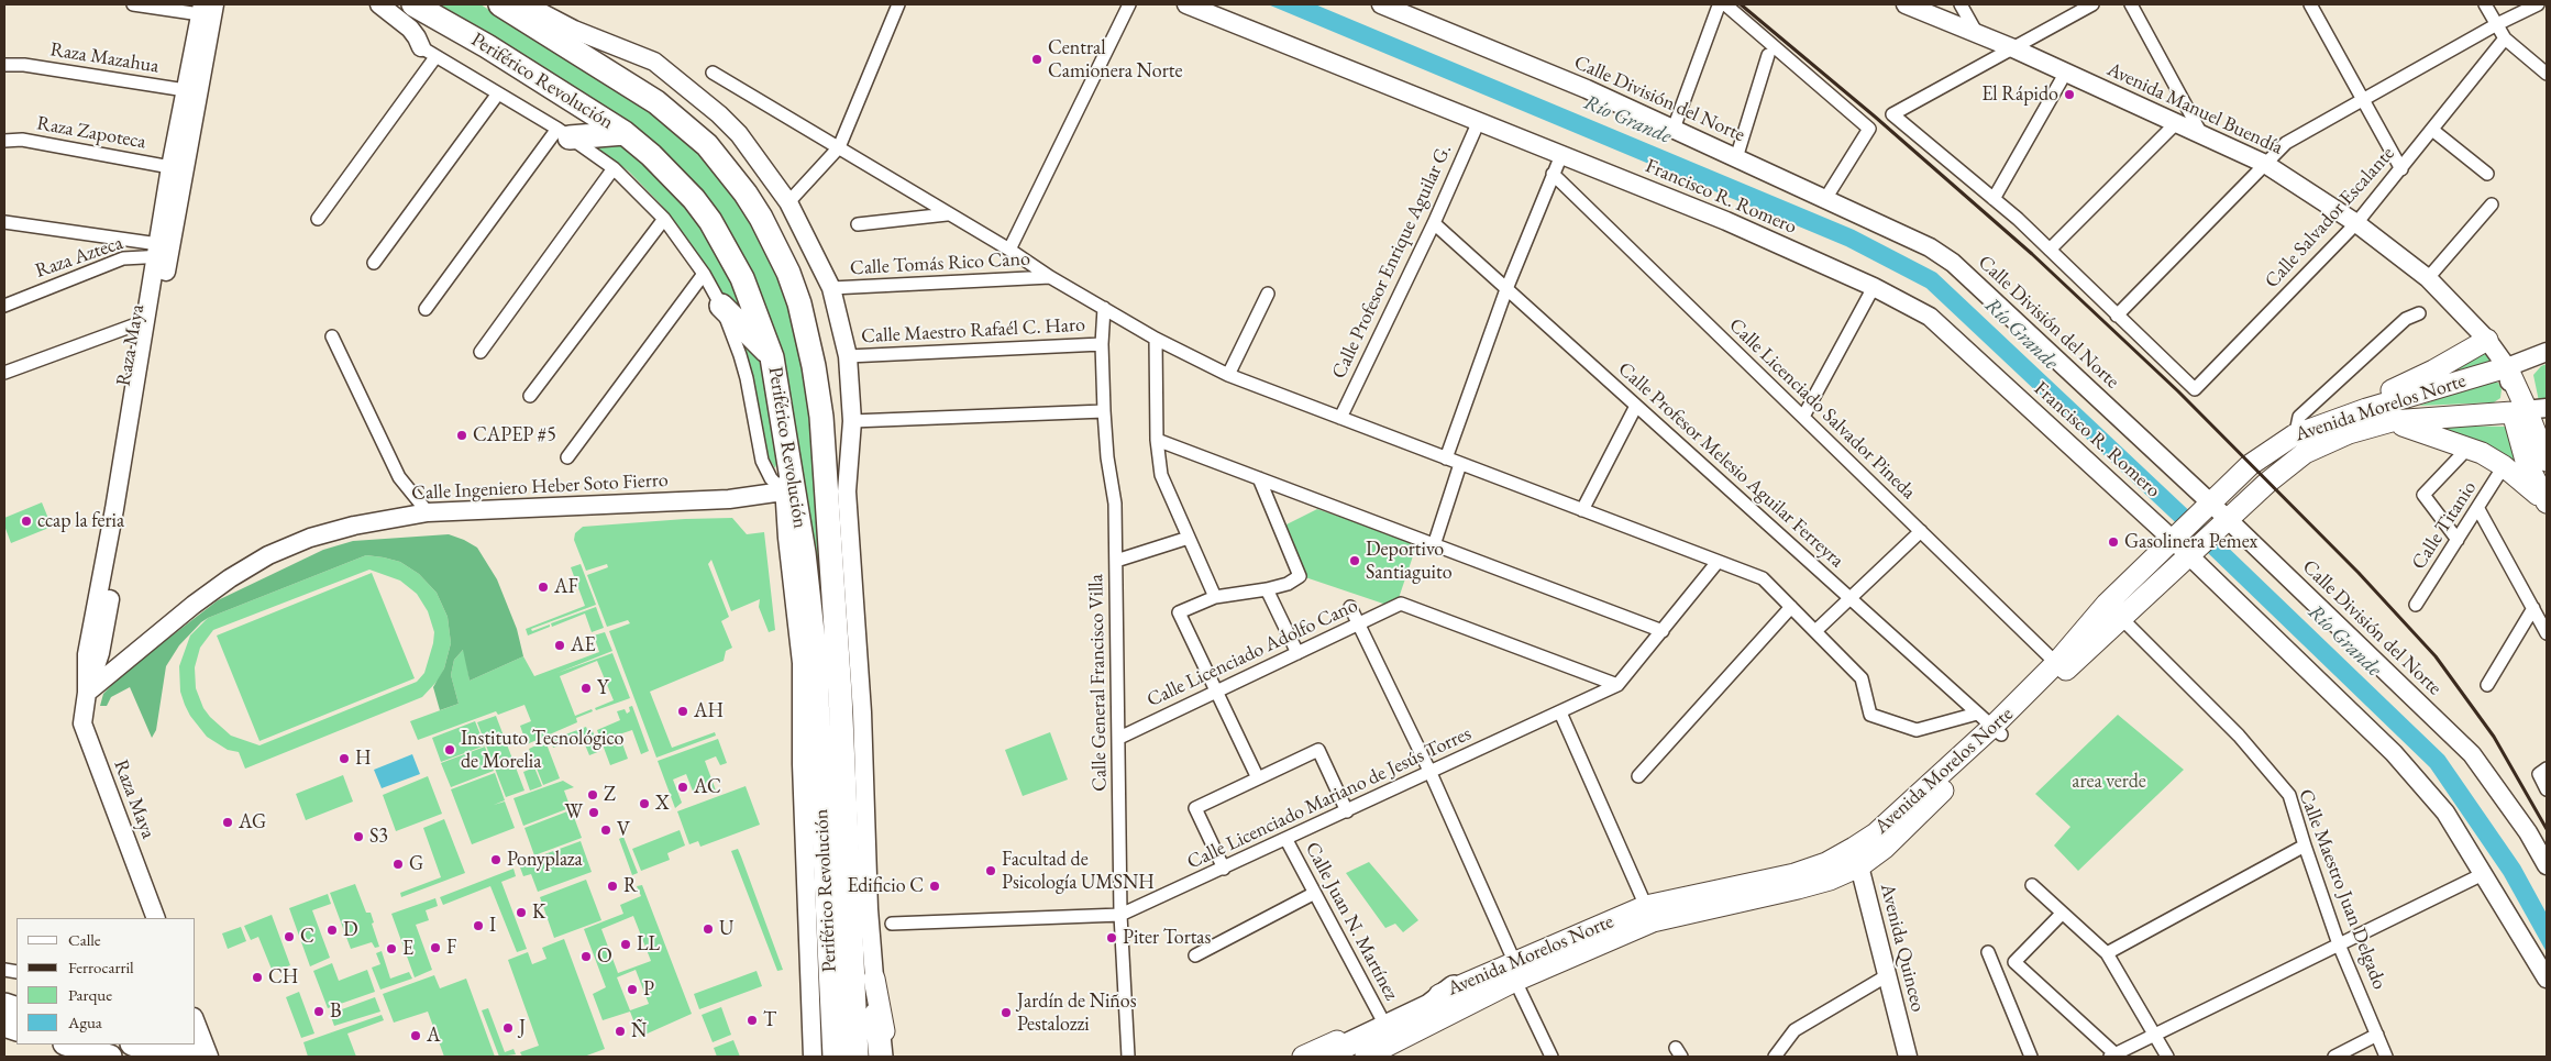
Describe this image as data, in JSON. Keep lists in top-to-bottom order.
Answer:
{
  "streets": {
    "highway": ["Periférico Revolución"],
    "main road": [
      "Calle División del Norte",
      "Avenida Manuel Buendía",
      "Francisco R. Romero",
      "Raza Maya",
      "Avenida Morelos Norte",
      "Calle Ingeniero Heber Soto Fierro",
      "Avenida Quinceo"
    ],
    "street": [
      "Raza Mazahua",
      "Raza Zapoteca",
      "Calle Salvador Escalante",
      "Raza Azteca",
      "Calle Profesor Enrique Aguilar G.",
      "Calle Tomás Rico Cano",
      "Calle Maestro Rafaél C. Haro",
      "Calle Licenciado Salvador Pineda",
      "Calle Profesor Melesio Aguilar Ferreyra",
      "Calle Titanio",
      "Calle Licenciado Adolfo Cano",
      "Calle General Francisco Villa",
      "Calle Licenciado Mariano de Jesús Torres",
      "Calle Maestro Juan Delgado",
      "Calle Juan N. Martínez"
    ]
  },
  "crossings": [
    ["Raza Mazahua", "Raza Maya"],
    ["Calle División del Norte", "Avenida Morelos Norte"],
    ["Avenida Manuel Buendía", "Calle Salvador Escalante"],
    ["Avenida Manuel Buendía", "Avenida Morelos Norte"],
    ["Raza Zapoteca", "Raza Maya"],
    ["Francisco R. Romero", "Calle Profesor Enrique Aguilar G."],
    ["Francisco R. Romero", "Avenida Morelos Norte"],
    ["Raza Azteca", "Raza Maya"],
    ["Calle Profesor Enrique Aguilar G.", "Calle Profesor Melesio Aguilar Ferreyra"],
    ["Calle Maestro Rafaél C. Haro", "Calle General Francisco Villa"],
    ["Raza Maya", "Calle Ingeniero Heber Soto Fierro"],
    ["Avenida Morelos Norte", "Calle Licenciado Salvador Pineda"],
    ["Avenida Morelos Norte", "Calle Profesor Melesio Aguilar Ferreyra"],
    ["Avenida Morelos Norte", "Calle Maestro Juan Delgado"],
    ["Avenida Morelos Norte", "Calle Juan N. Martínez"],
    ["Avenida Morelos Norte", "Avenida Quinceo"],
    ["Calle Licenciado Adolfo Cano", "Calle General Francisco Villa"],
    ["Calle Licenciado Adolfo Cano", "Calle Licenciado Mariano de Jesús Torres"],
    ["Calle General Francisco Villa", "Calle Licenciado Mariano de Jesús Torres"],
    ["Calle Licenciado Mariano de Jesús Torres", "Calle Juan N. Martínez"]
  ],
  "water": ["Río Grande"],
  "parks": ["area verde"],
  "places": [
    "Central Camionera Norte",
    "El Rápido",
    "CAPEP #5",
    "ccap la feria",
    "Gasolinera Pemex",
    "Deportivo Santiaguito",
    "AF",
    "AE",
    "Y",
    "AH",
    "Instituto Tecnológico de Morelia",
    "H",
    "AC",
    "Z",
    "X",
    "W",
    "AG",
    "V",
    "S3",
    "Ponyplaza",
    "G",
    "Facultad de Psicología UMSNH",
    "R",
    "Edificio C",
    "K",
    "I",
    "U",
    "D",
    "C",
    "Piter Tortas",
    "LL",
    "F",
    "E",
    "O",
    "CH",
    "P",
    "B",
    "Jardín de Niños Pestalozzi",
    "T",
    "J",
    "Ñ",
    "A"
  ],
  "legend": [
    "Calle",
    "Ferrocarril",
    "Parque",
    "Agua"
  ]
}
